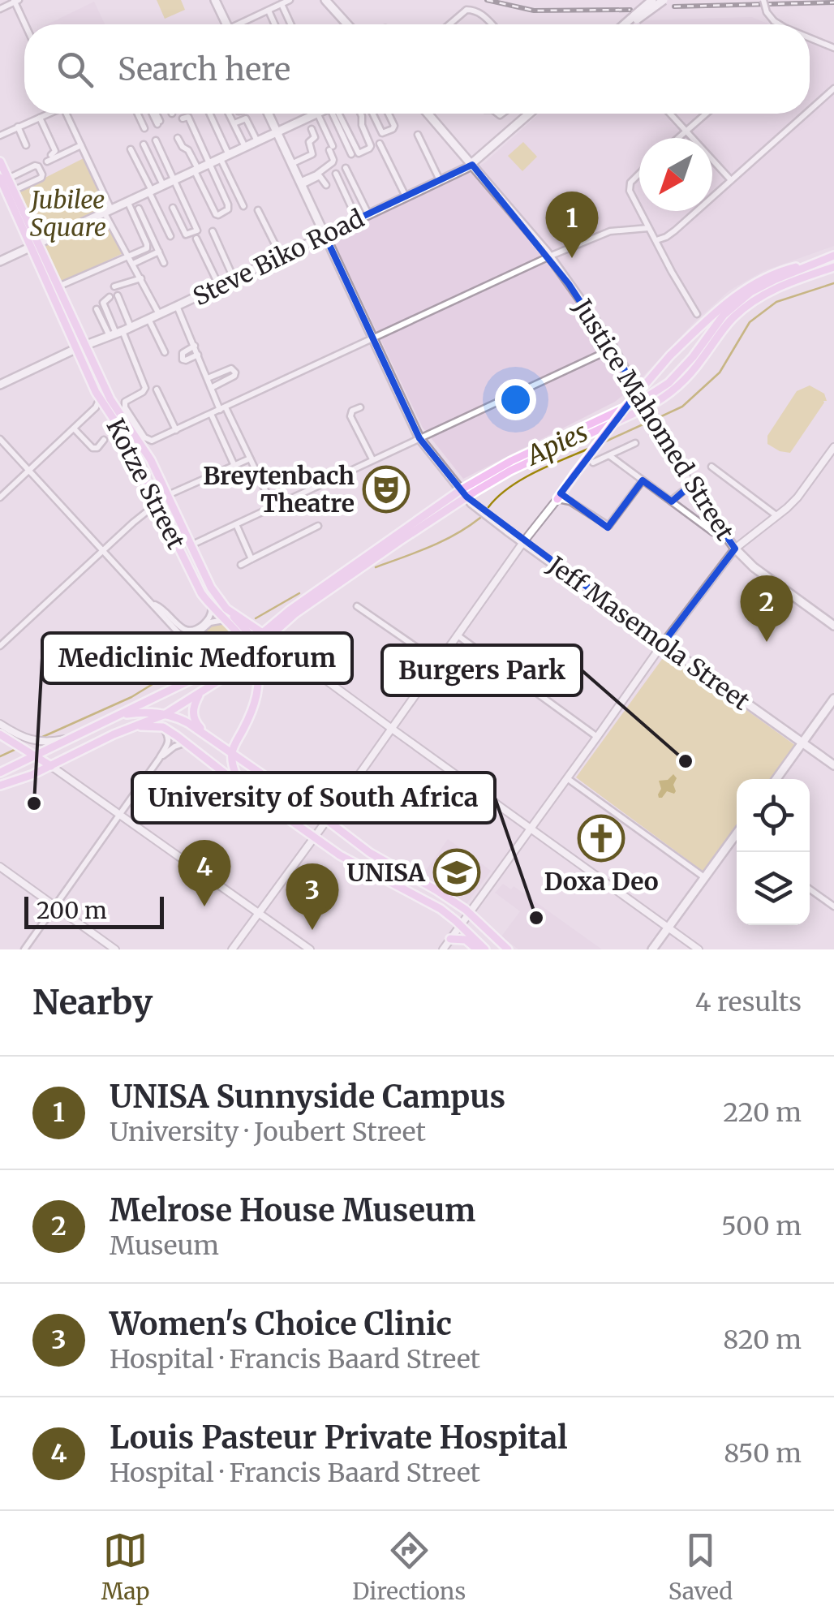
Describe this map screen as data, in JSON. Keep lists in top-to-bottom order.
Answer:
{
  "streets": {
    "main road": [
      "Steve Biko Road",
      "Justice Mahomed Street",
      "Kotze Street",
      "Jeff Masemola Street"
    ]
  },
  "crossings": [
    ["Steve Biko Road", "Justice Mahomed Street"],
    ["Steve Biko Road", "Kotze Street"],
    ["Steve Biko Road", "Jeff Masemola Street"]
  ],
  "water": ["Apies"],
  "parks": ["Jubilee Square"],
  "places": {
    "theatre": ["Breytenbach Theatre"],
    "other": ["Burgers Park", "Mediclinic Medforum", "University of South Africa"],
    "church": ["Doxa Deo"],
    "school or university": ["UNISA"]
  },
  "scale_bar": "200 m",
  "north": "bottom left",
  "page": {
    "search": "Search here",
    "pins": [
      "1",
      "2",
      "4",
      "3"
    ],
    "scale": "200 m",
    "heading": ["Nearby", "4 results"],
    "list": [
      {
        "mark": "1",
        "name": "UNISA Sunnyside Campus",
        "note": "University · Joubert Street",
        "value": "220 m"
      },
      {
        "mark": "2",
        "name": "Melrose House Museum",
        "note": "Museum",
        "value": "500 m"
      },
      {
        "mark": "3",
        "name": "Women's Choice Clinic",
        "note": "Hospital · Francis Baard Street",
        "value": "820 m"
      },
      {
        "mark": "4",
        "name": "Louis Pasteur Private Hospital",
        "note": "Hospital · Francis Baard Street",
        "value": "850 m"
      }
    ],
    "nav": ["Map", "Directions", "Saved"]
  }
}
